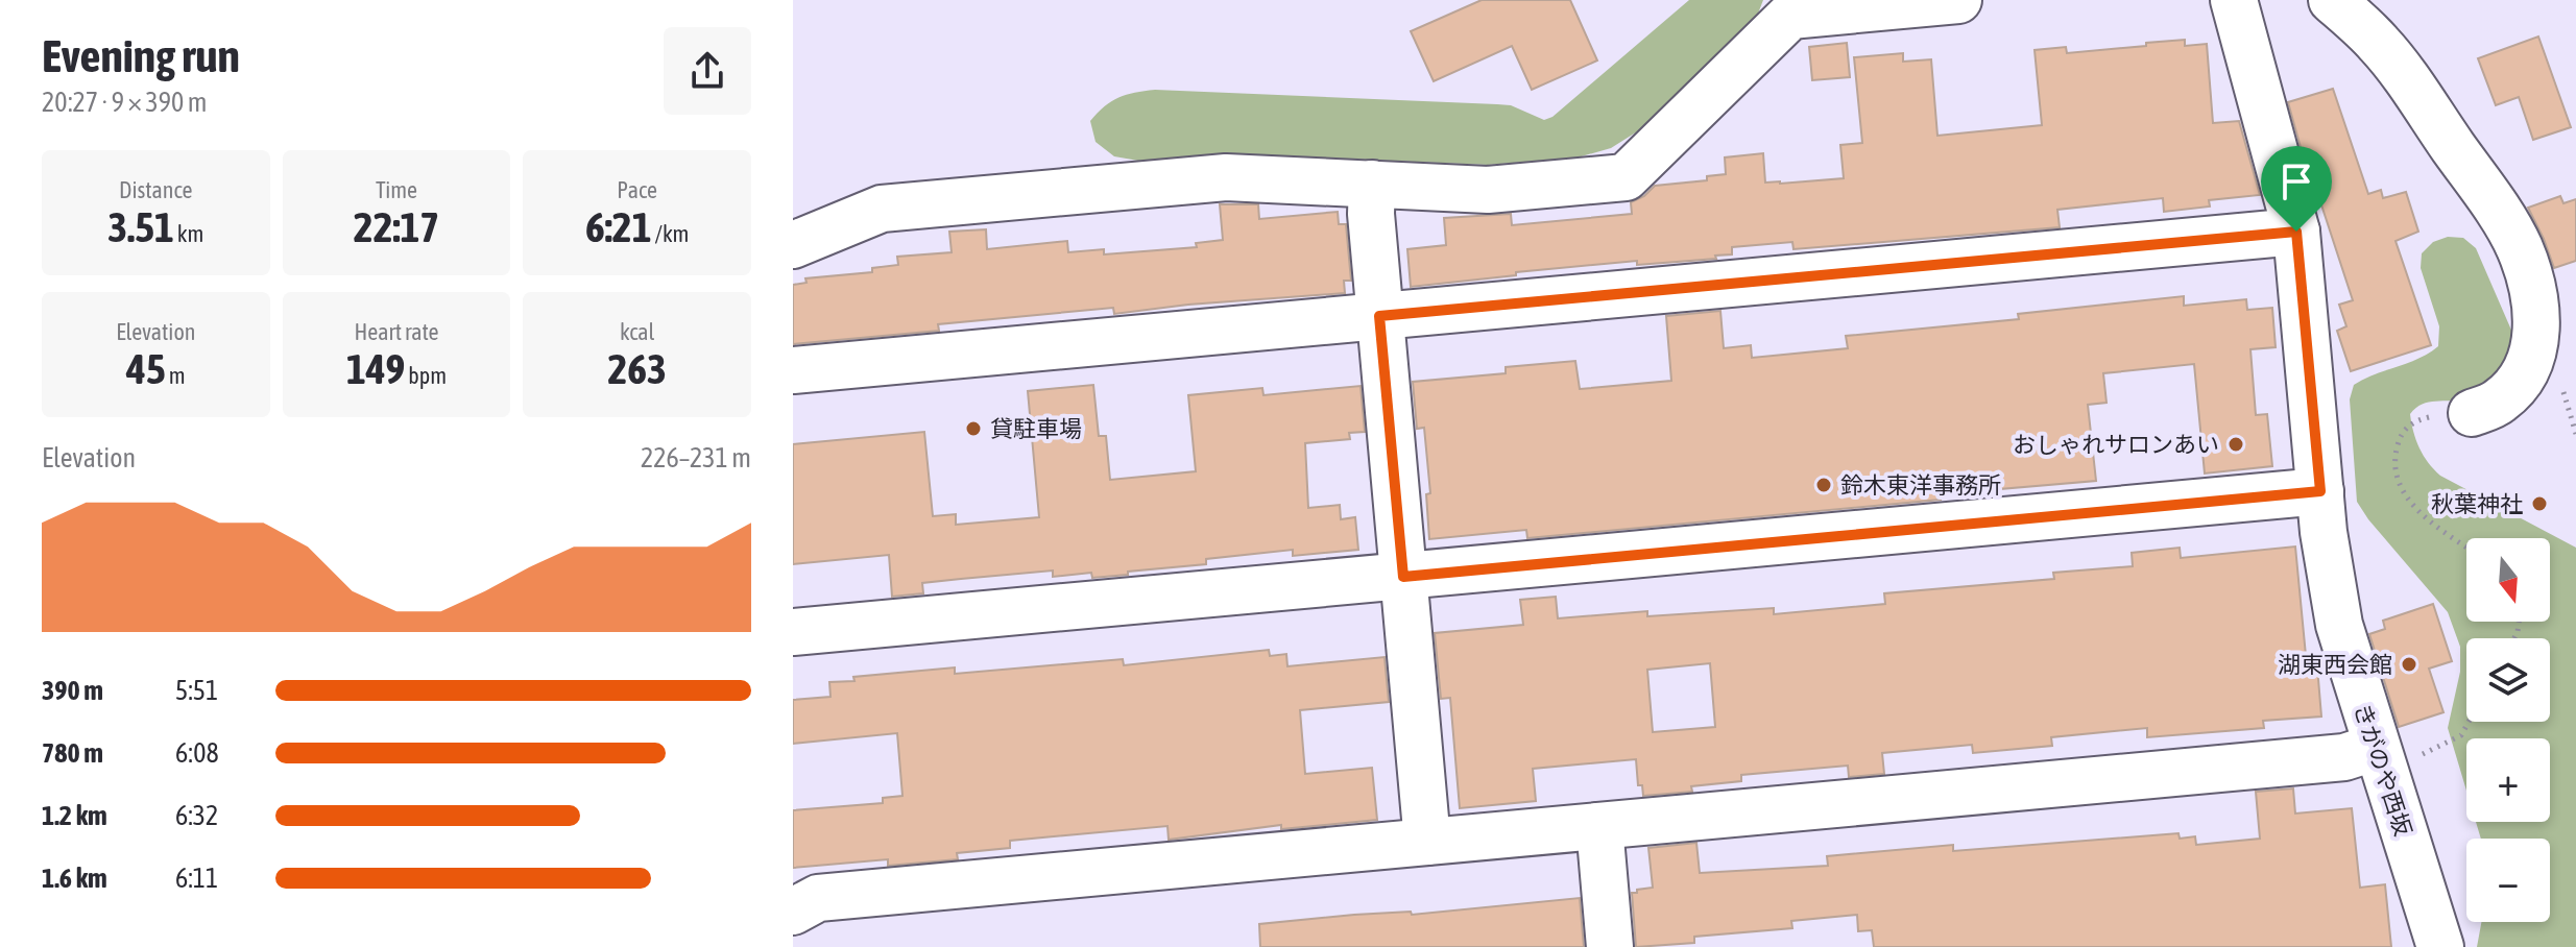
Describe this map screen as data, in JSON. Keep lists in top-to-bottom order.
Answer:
{
  "streets": {
    "street": ["きがのや西坂"]
  },
  "places": [
    "貸駐車場",
    "おしゃれサロンあい",
    "鈴木東洋事務所",
    "秋葉神社",
    "湖東西会館"
  ],
  "north": "bottom",
  "page": {
    "heading": ["Evening run", "20:27 · 9 × 390 m"],
    "stats": [
      ["Distance", "3.51 km"],
      ["Time", "22:17"],
      ["Pace", "6:21 /km"],
      ["Elevation", "45 m"],
      ["Heart rate", "149 bpm"],
      ["kcal", "263"]
    ],
    "chart": ["Elevation", "226–231 m"],
    "map_buttons": ["+", "−"],
    "list": [
      {
        "name": "390 m",
        "note": "5:51"
      },
      {
        "name": "780 m",
        "note": "6:08"
      },
      {
        "name": "1.2 km",
        "note": "6:32"
      },
      {
        "name": "1.6 km",
        "note": "6:11"
      }
    ]
  }
}
